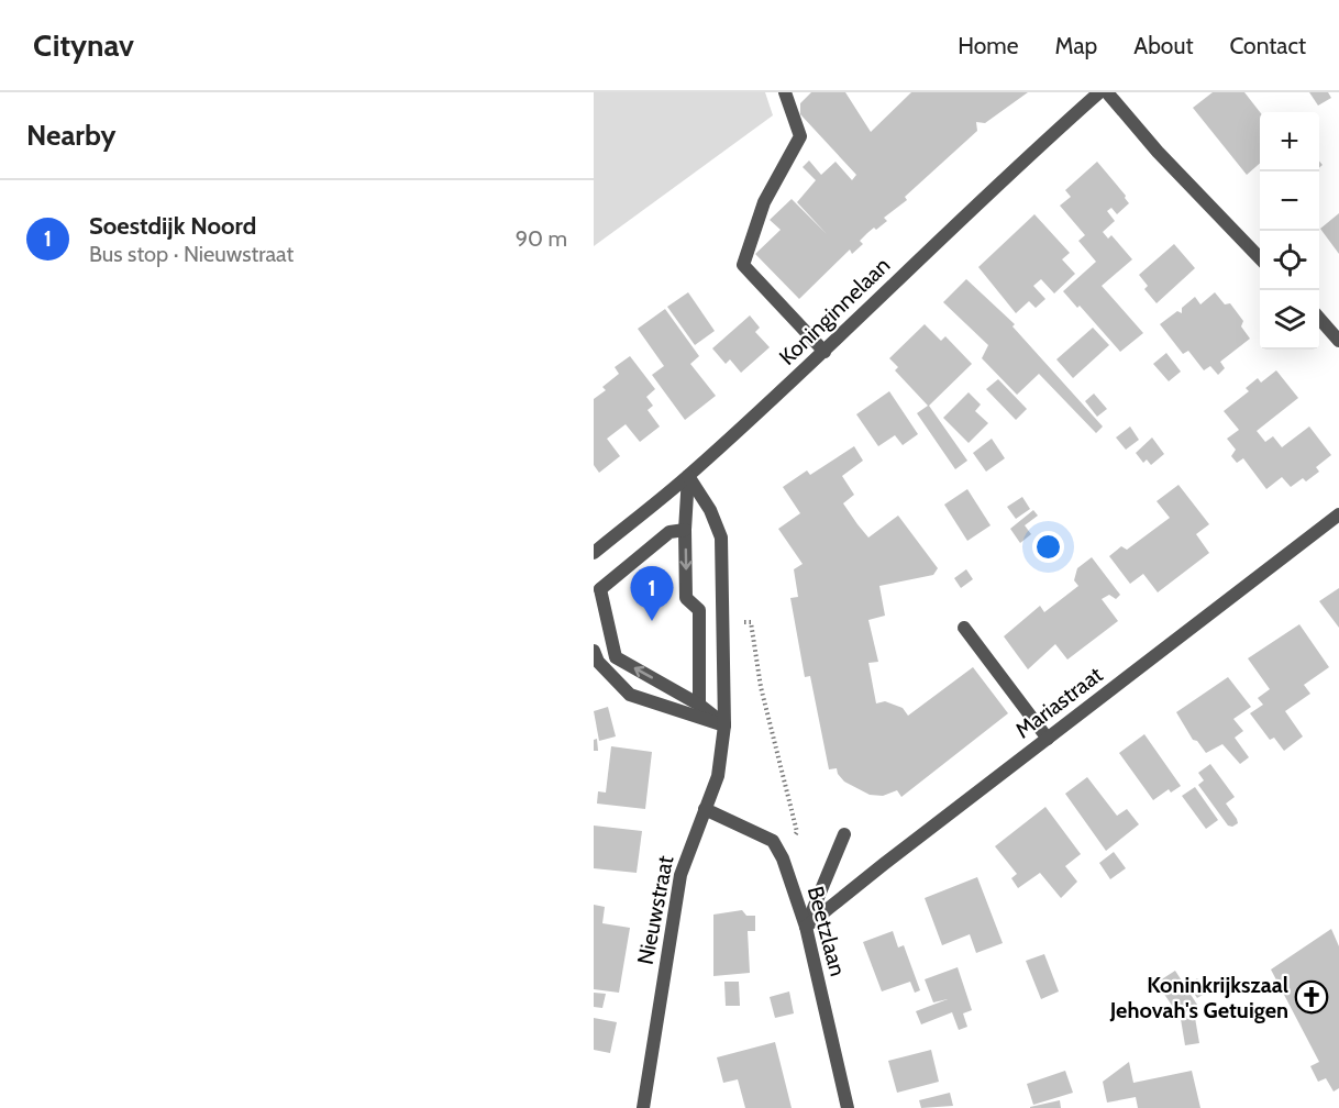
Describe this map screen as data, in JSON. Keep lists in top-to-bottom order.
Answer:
{
  "streets": {
    "street": [
      "Koninginnelaan",
      "Mariastraat",
      "Nieuwstraat",
      "Beetzlaan"
    ]
  },
  "crossings": [
    ["Koninginnelaan", "Nieuwstraat"],
    ["Mariastraat", "Beetzlaan"],
    ["Nieuwstraat", "Beetzlaan"]
  ],
  "places": {
    "church": ["Koninkrijkszaal Jehovah's Getuigen"]
  },
  "page": {
    "header": "Citynav",
    "nav": [
      "Home",
      "Map",
      "About",
      "Contact"
    ],
    "heading": "Nearby",
    "map_buttons": ["+", "−"],
    "list": [
      {
        "mark": "1",
        "name": "Soestdijk Noord",
        "note": "Bus stop · Nieuwstraat",
        "value": "90 m"
      }
    ],
    "pins": "1"
  }
}
